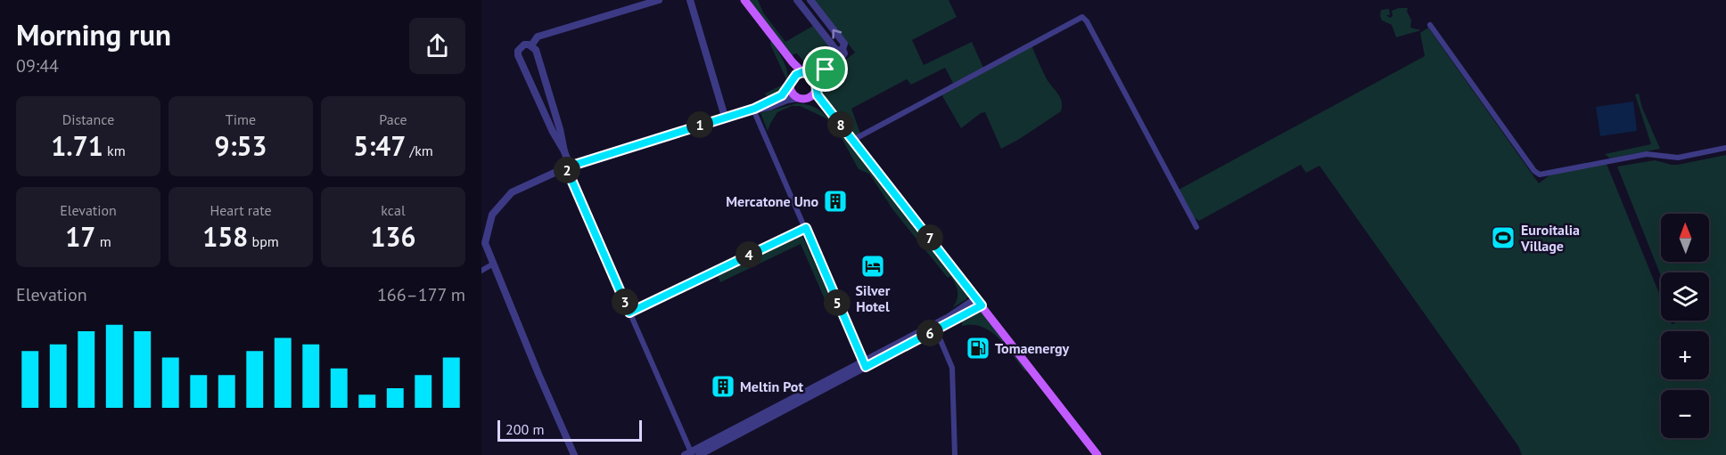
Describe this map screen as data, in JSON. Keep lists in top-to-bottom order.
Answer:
{
  "places": {
    "building": ["Mercatone Uno", "Meltin Pot"],
    "sports": ["Euroitalia Village"],
    "hotel": ["Silver Hotel"],
    "fuel station": ["Tomaenergy"]
  },
  "scale_bar": "200 m",
  "north": "top",
  "page": {
    "heading": ["Morning run", "09:44"],
    "stats": [
      ["Distance", "1.71 km"],
      ["Time", "9:53"],
      ["Pace", "5:47 /km"],
      ["Elevation", "17 m"],
      ["Heart rate", "158 bpm"],
      ["kcal", "136"]
    ],
    "pins": [
      "1",
      "8",
      "2",
      "7",
      "4",
      "3",
      "5",
      "6"
    ],
    "map_buttons": ["+", "−"],
    "chart": ["Elevation", "166–177 m"],
    "scale": "200 m"
  }
}
